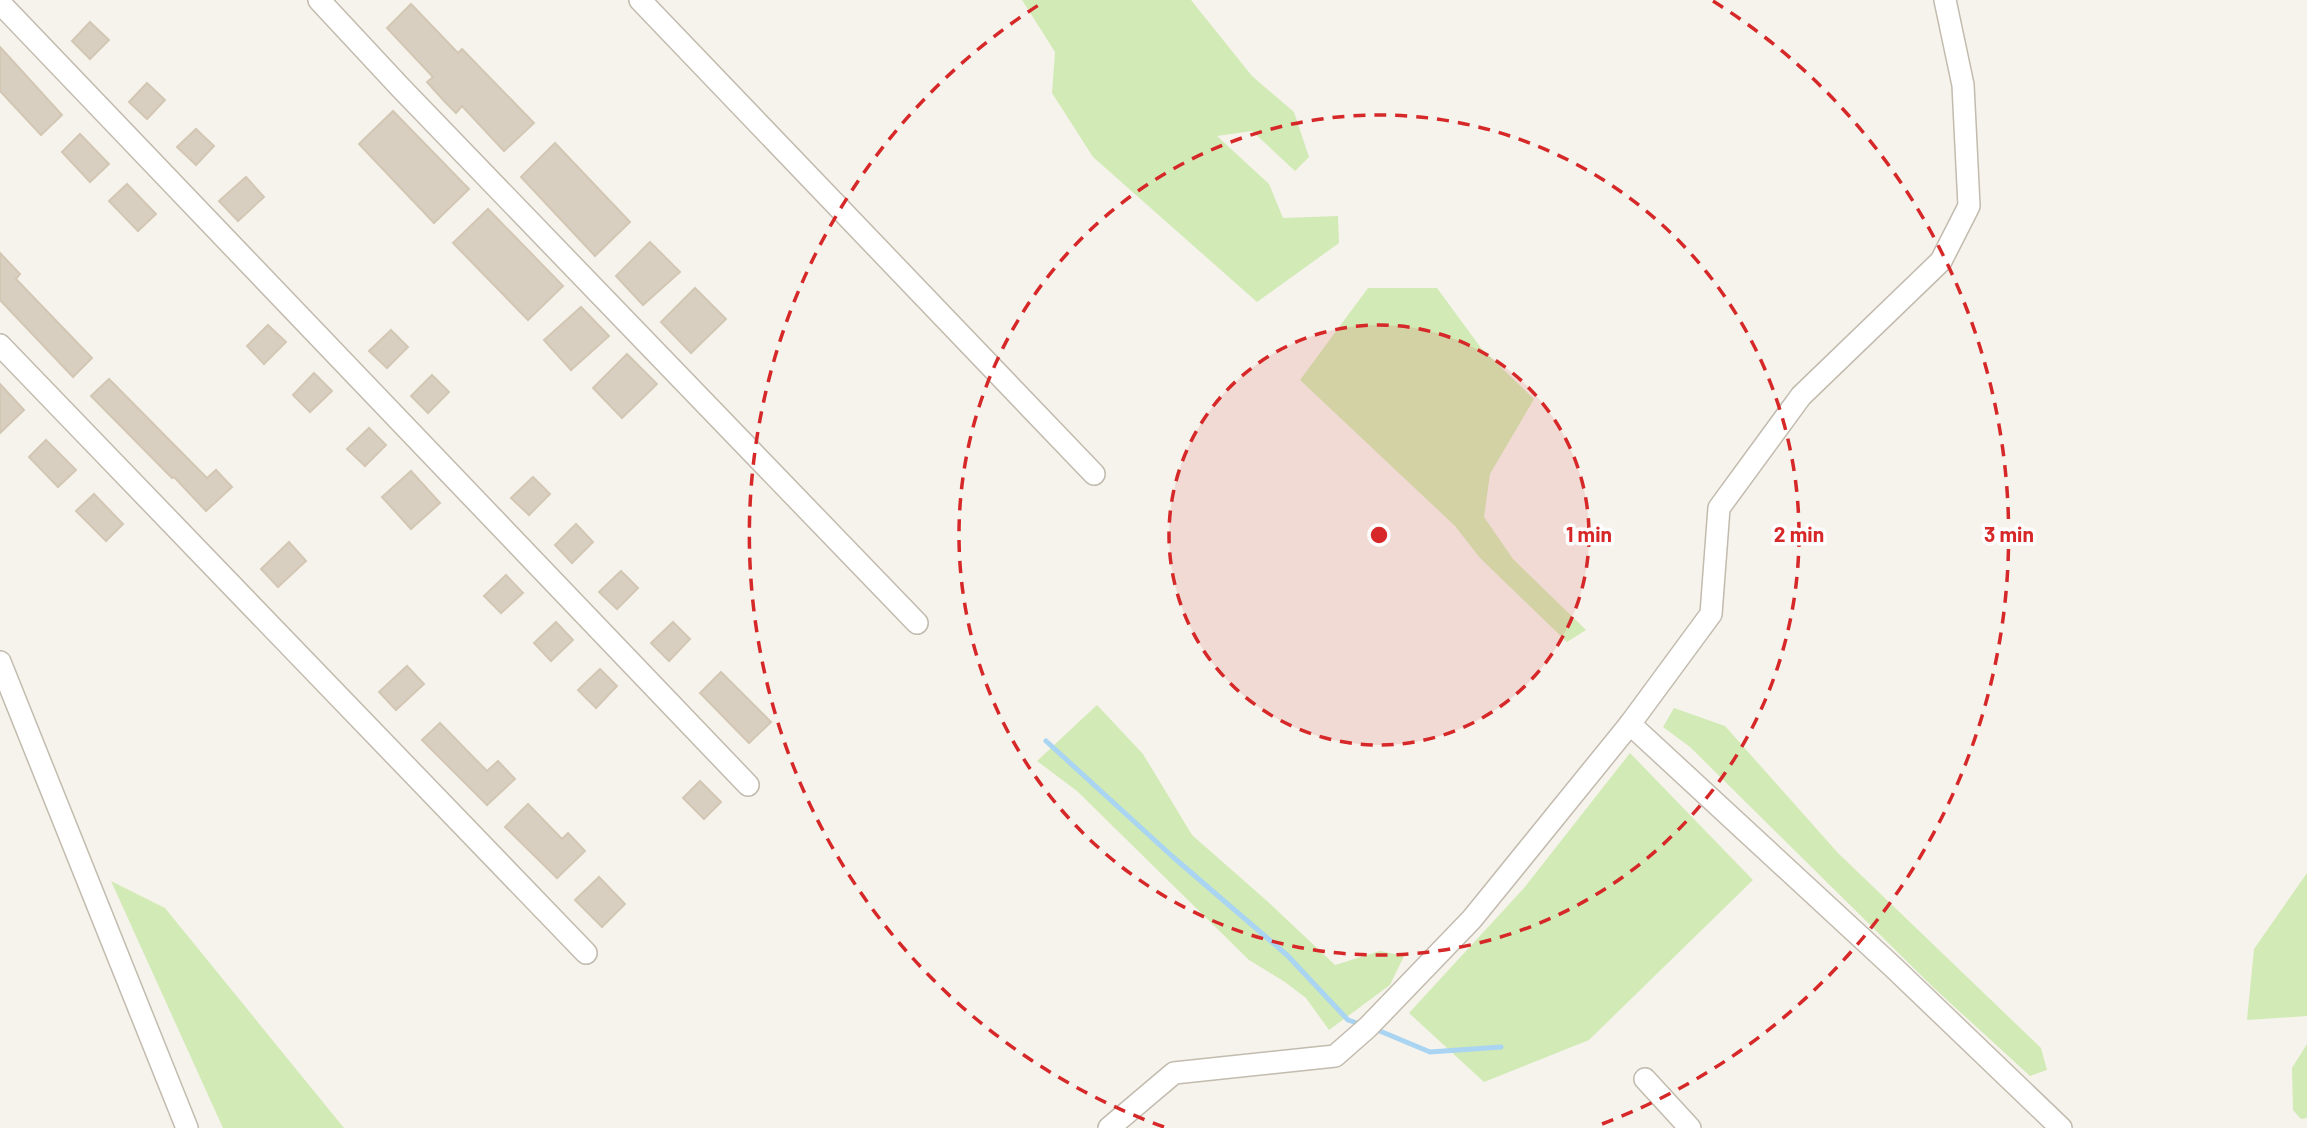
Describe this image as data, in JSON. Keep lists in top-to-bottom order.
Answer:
{
  "rings": ["1 min", "2 min", "3 min"]
}
